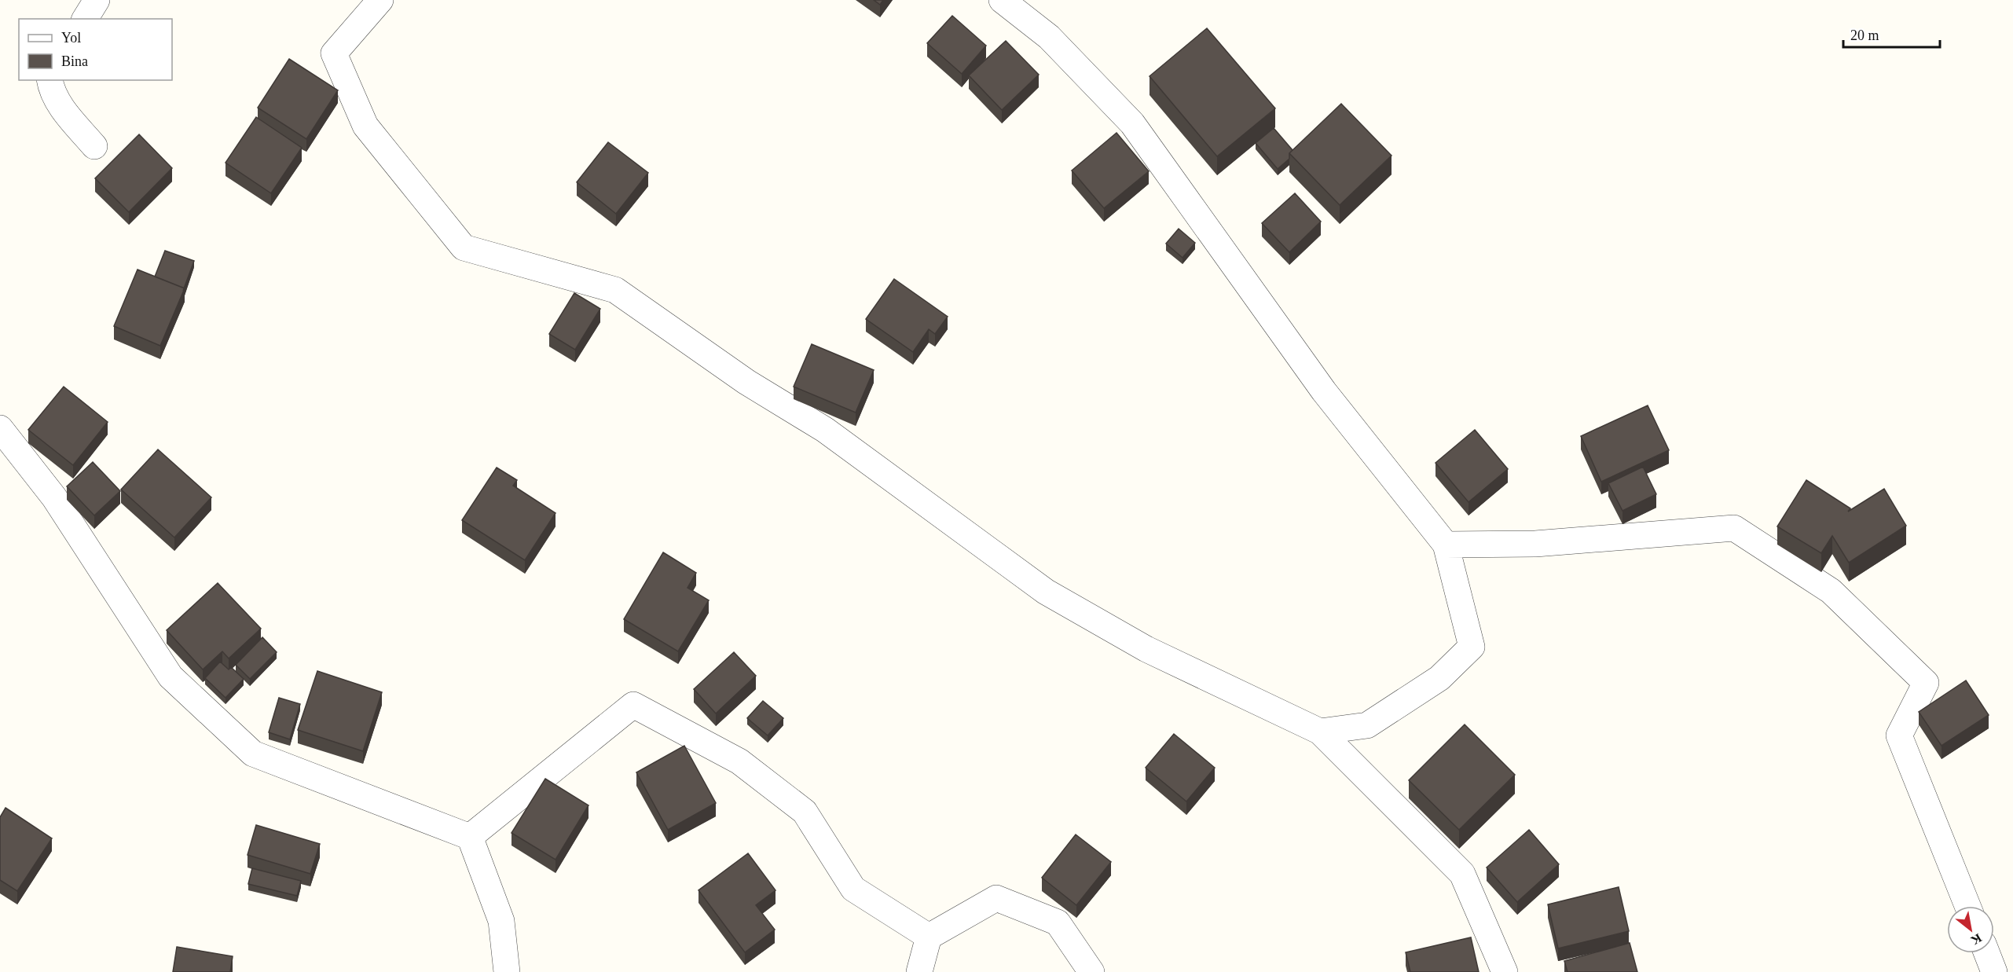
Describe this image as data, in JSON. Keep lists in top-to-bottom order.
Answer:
{
  "legend": ["Yol", "Bina"],
  "scale_bar": "20 m",
  "north": "bottom right"
}
